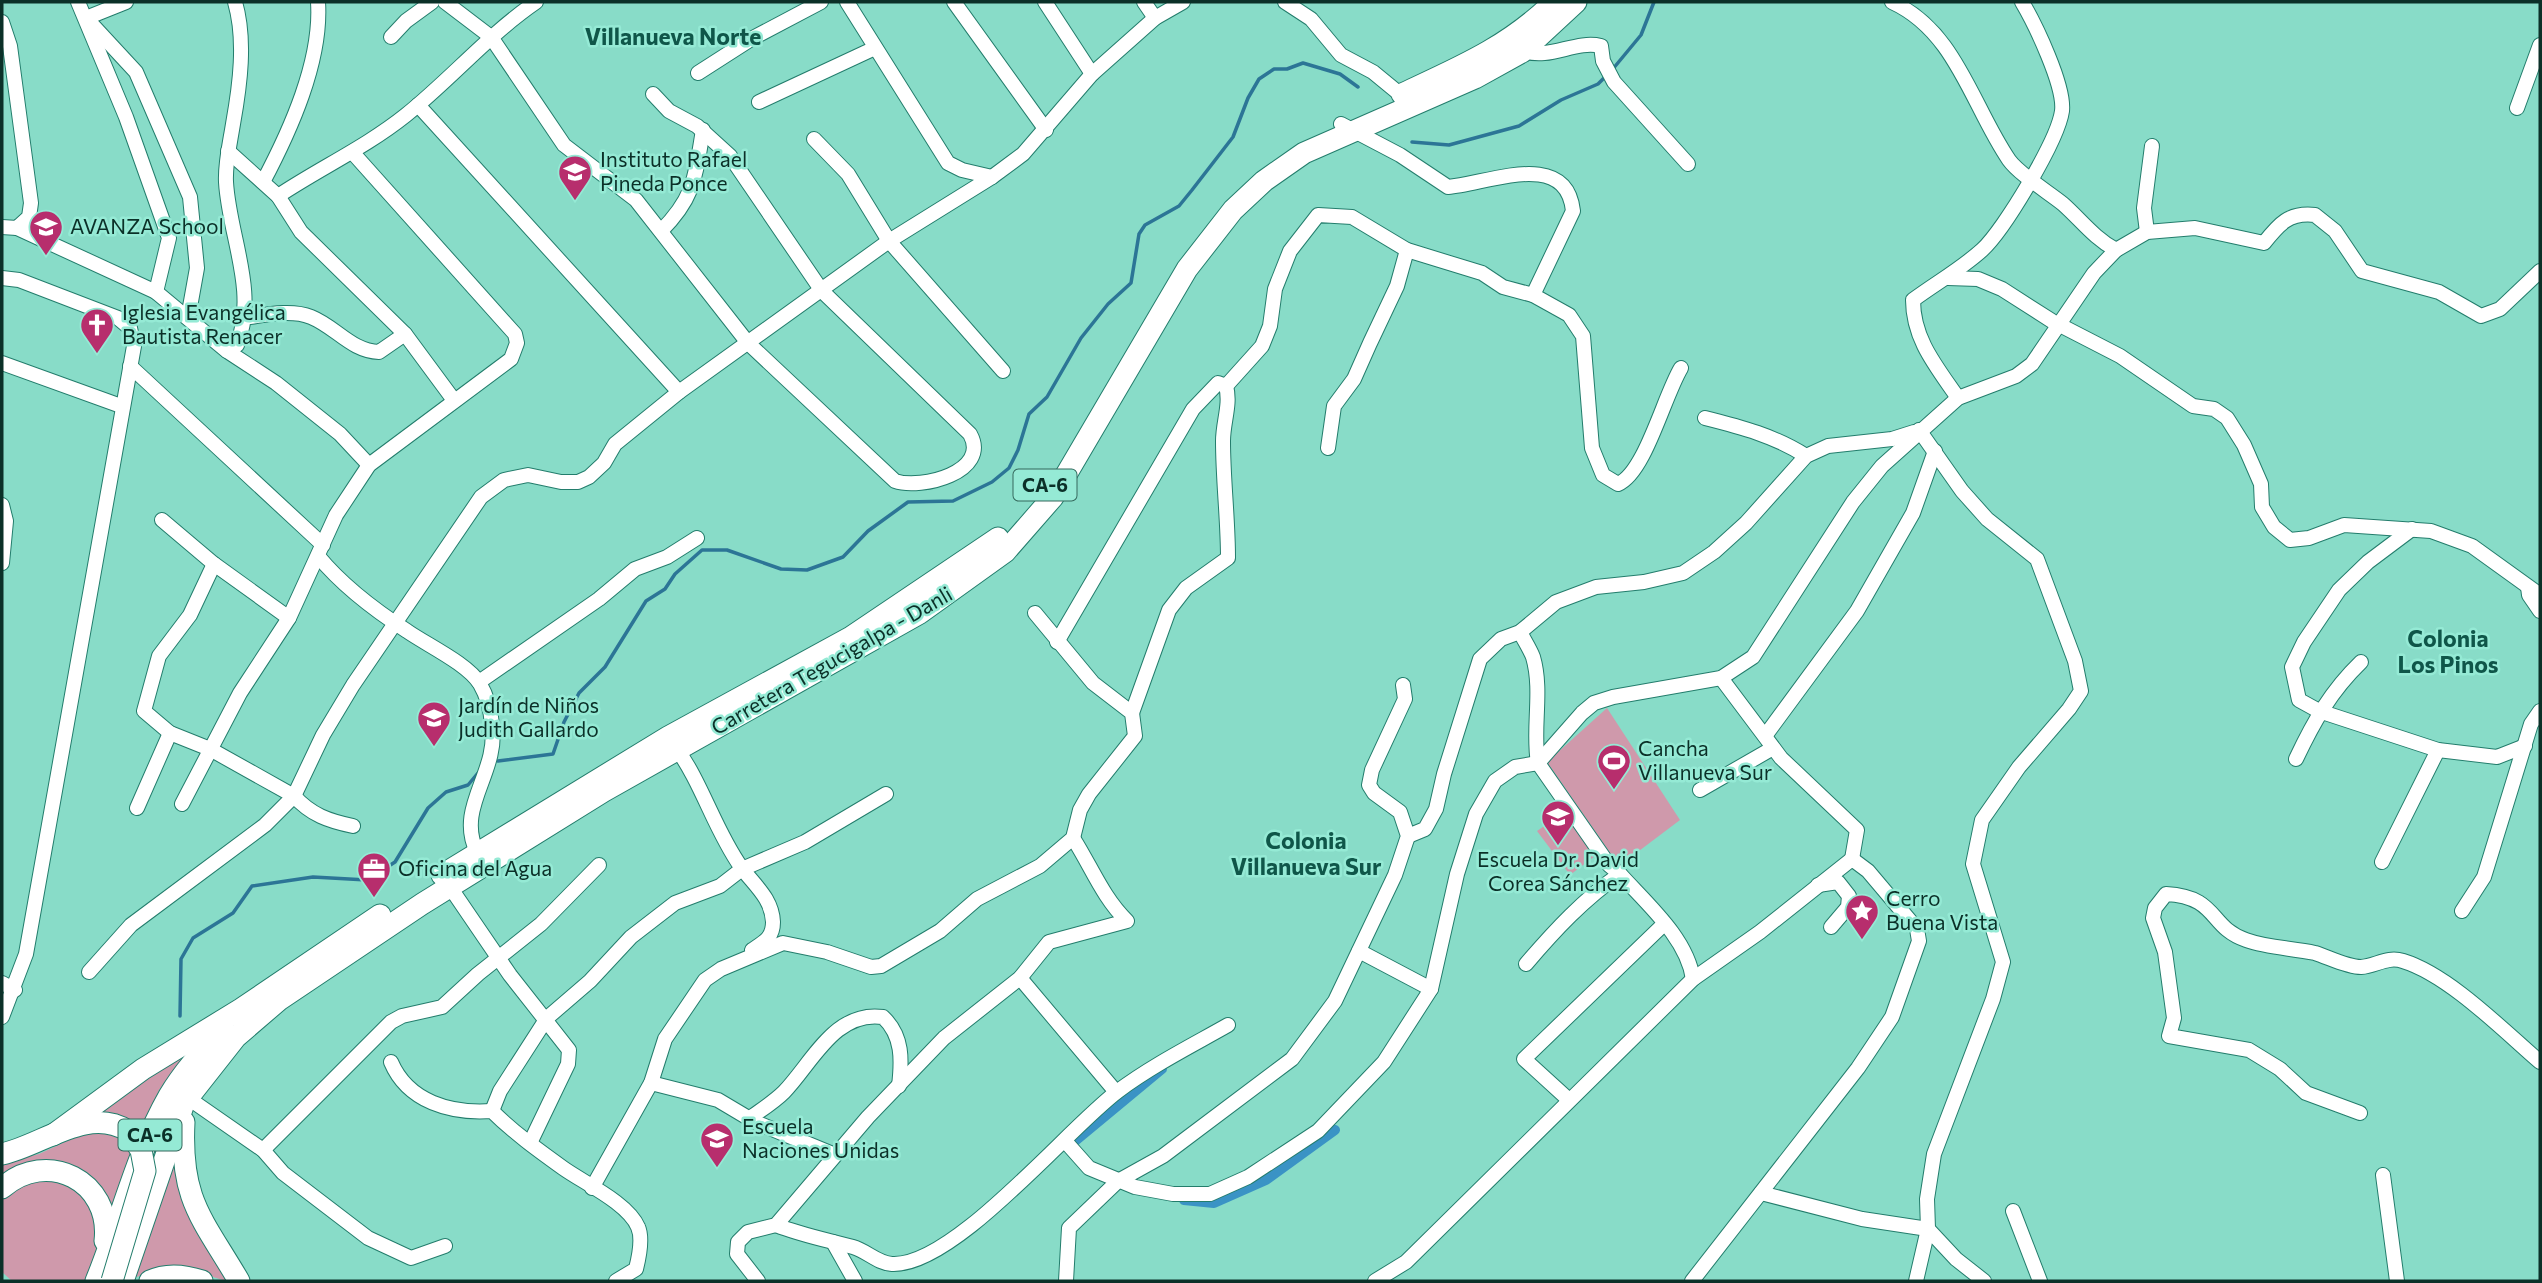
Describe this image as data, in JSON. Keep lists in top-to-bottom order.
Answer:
{
  "streets": {
    "highway": ["CA-6", "Carretera Tegucigalpa - Danli"]
  },
  "crossings": [
    ["CA-6", "Carretera Tegucigalpa - Danli"]
  ],
  "districts": ["Villanueva Norte", "Colonia Los Pinos", "Colonia Villanueva Sur"],
  "places": {
    "school or university": [
      "Instituto Rafael Pineda Ponce",
      "AVANZA School",
      "Jardín de Niños Judith Gallardo",
      "Escuela Dr. David Corea Sánchez",
      "Escuela Naciones Unidas"
    ],
    "church": ["Iglesia Evangélica Bautista Renacer"],
    "sports": ["Cancha Villanueva Sur"],
    "office": ["Oficina del Agua"],
    "place": ["Cerro Buena Vista"]
  }
}
